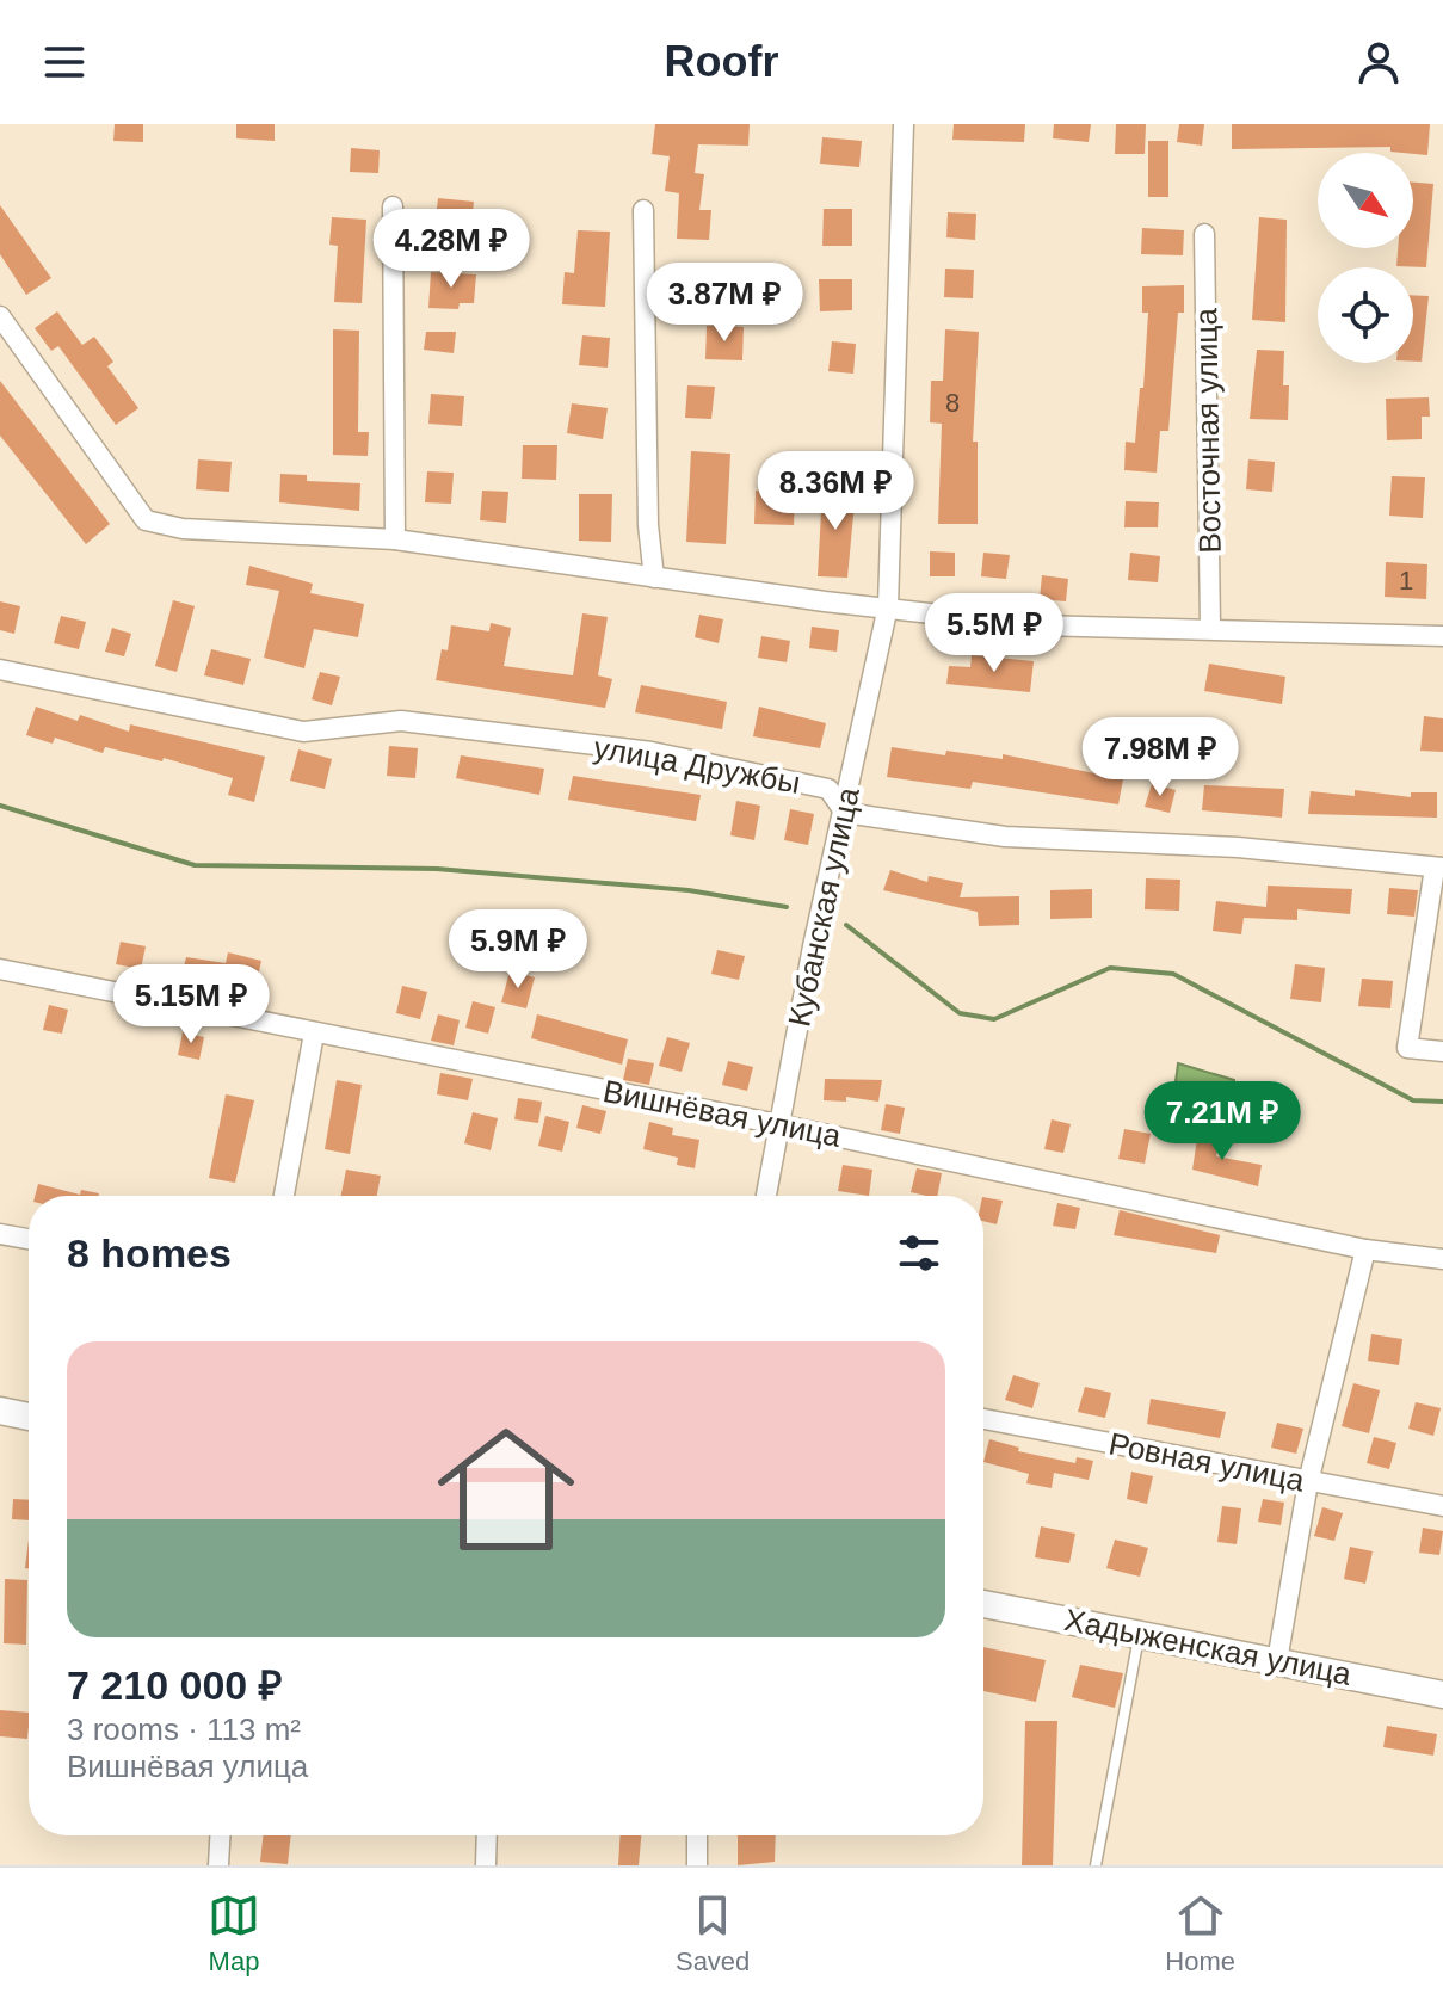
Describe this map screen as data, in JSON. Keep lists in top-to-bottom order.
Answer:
{
  "streets": {
    "main road": ["Хадыженская улица"],
    "street": [
      "Восточная улица",
      "улица Дружбы",
      "Кубанская улица",
      "Вишнёвая улица",
      "Ровная улица"
    ]
  },
  "crossings": [
    ["улица Дружбы", "Кубанская улица"],
    ["Кубанская улица", "Вишнёвая улица"]
  ],
  "house_numbers": ["8", "1"],
  "north": "bottom right",
  "page": {
    "header": "Roofr",
    "price": [
      "4.28M ₽",
      "3.87M ₽",
      "8.36M ₽",
      "5.5M ₽",
      "7.98M ₽",
      "5.9M ₽",
      "5.15M ₽",
      "7.21M ₽"
    ],
    "heading": "8 homes",
    "list": [
      {
        "name": "7 210 000 ₽",
        "note": "3 rooms · 113 m² · Вишнёвая улица"
      }
    ],
    "tabs": ["Map", "Saved", "Home"]
  }
}
